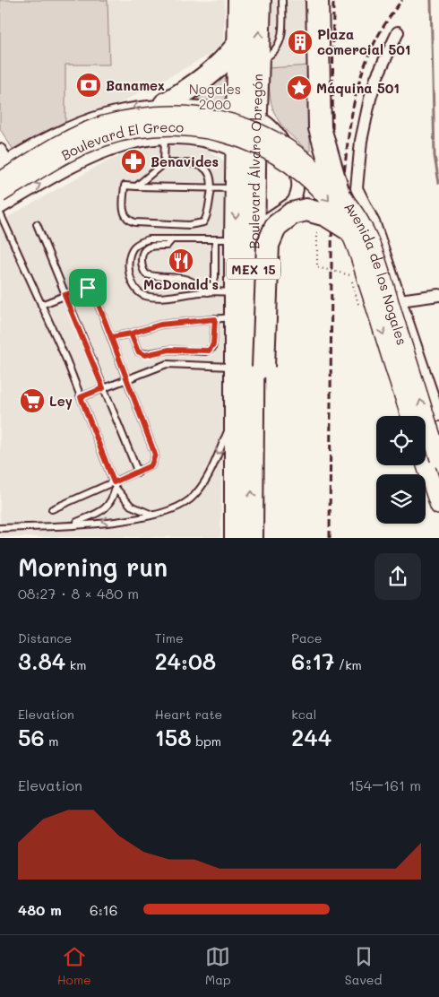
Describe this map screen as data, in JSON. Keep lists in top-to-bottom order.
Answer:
{
  "streets": {
    "highway": ["Boulevard Álvaro Obregón", "MEX 15"],
    "main road": ["Boulevard El Greco", "Avenida de los Nogales"]
  },
  "crossings": [
    ["Boulevard El Greco", "Boulevard Álvaro Obregón"],
    ["Boulevard El Greco", "Avenida de los Nogales"],
    ["Boulevard Álvaro Obregón", "Avenida de los Nogales"]
  ],
  "parks": ["Nogales 2000"],
  "places": {
    "building": ["Plaza comercial 501"],
    "bank": ["Banamex"],
    "place": ["Máquina 501"],
    "pharmacy": ["Benavides"],
    "restaurant": ["McDonald's"],
    "supermarket": ["Ley"]
  },
  "page": {
    "heading": ["Morning run", "08:27 · 8 × 480 m"],
    "stats": [
      ["Distance", "3.84 km"],
      ["Time", "24:08"],
      ["Pace", "6:17 /km"],
      ["Elevation", "56 m"],
      ["Heart rate", "158 bpm"],
      ["kcal", "244"]
    ],
    "chart": ["Elevation", "154–161 m"],
    "list": [
      {
        "name": "480 m",
        "note": "6:16"
      }
    ],
    "tabs": ["Home", "Map", "Saved"]
  }
}
